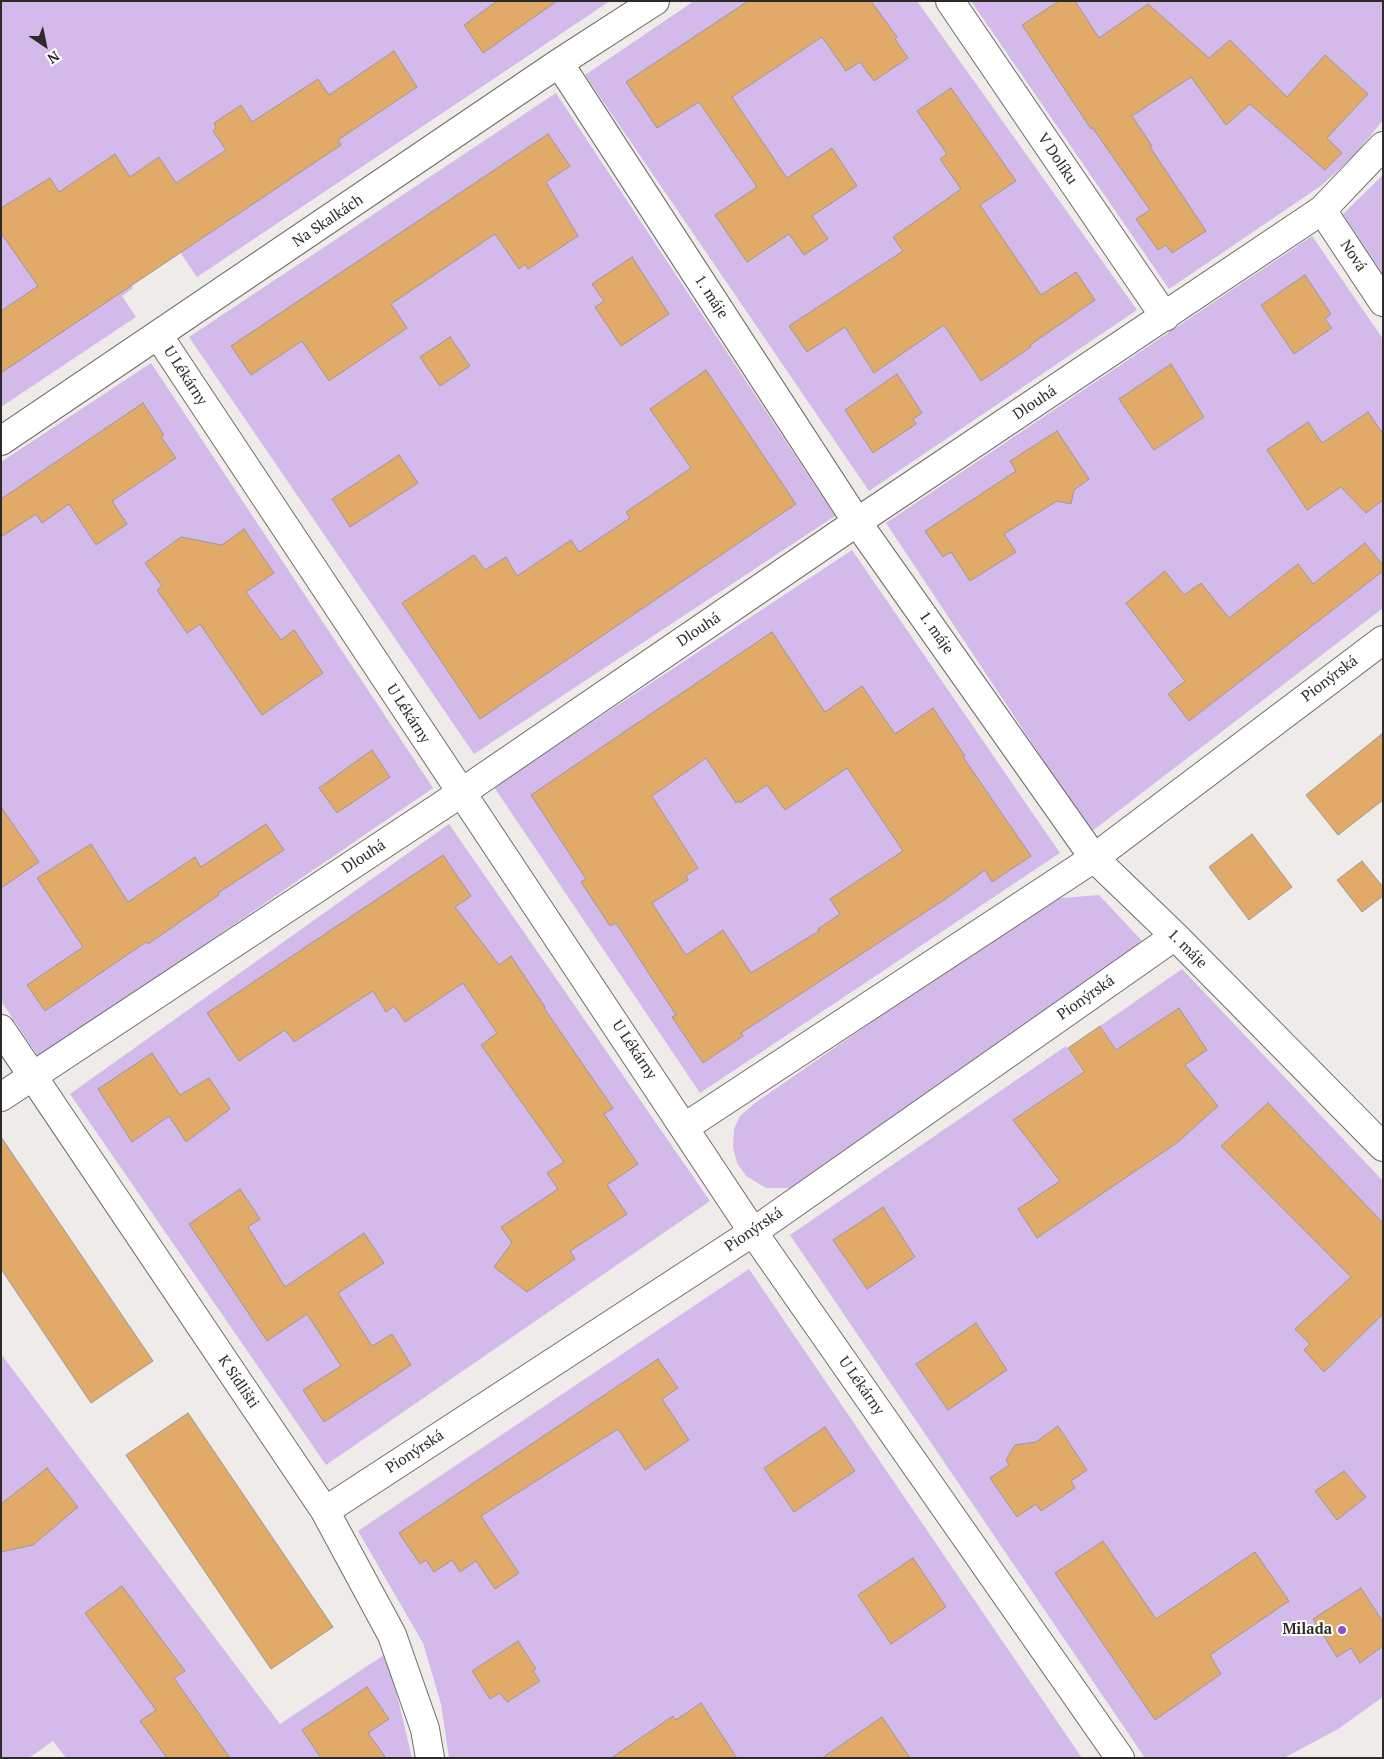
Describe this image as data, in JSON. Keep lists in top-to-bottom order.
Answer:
{
  "streets": {
    "street": [
      "V Dolíku",
      "Na Skalkách",
      "Nová",
      "1. máje",
      "U Lékárny",
      "Dlouhá",
      "Pionýrská",
      "K Sídlišti"
    ]
  },
  "crossings": [
    ["V Dolíku", "Dlouhá"],
    ["Na Skalkách", "1. máje"],
    ["Na Skalkách", "U Lékárny"],
    ["Nová", "Dlouhá"],
    ["1. máje", "Dlouhá"],
    ["1. máje", "Pionýrská"],
    ["U Lékárny", "Dlouhá"],
    ["U Lékárny", "Pionýrská"],
    ["Dlouhá", "K Sídlišti"],
    ["Pionýrská", "K Sídlišti"]
  ],
  "places": ["Milada"],
  "north": "bottom right"
}
